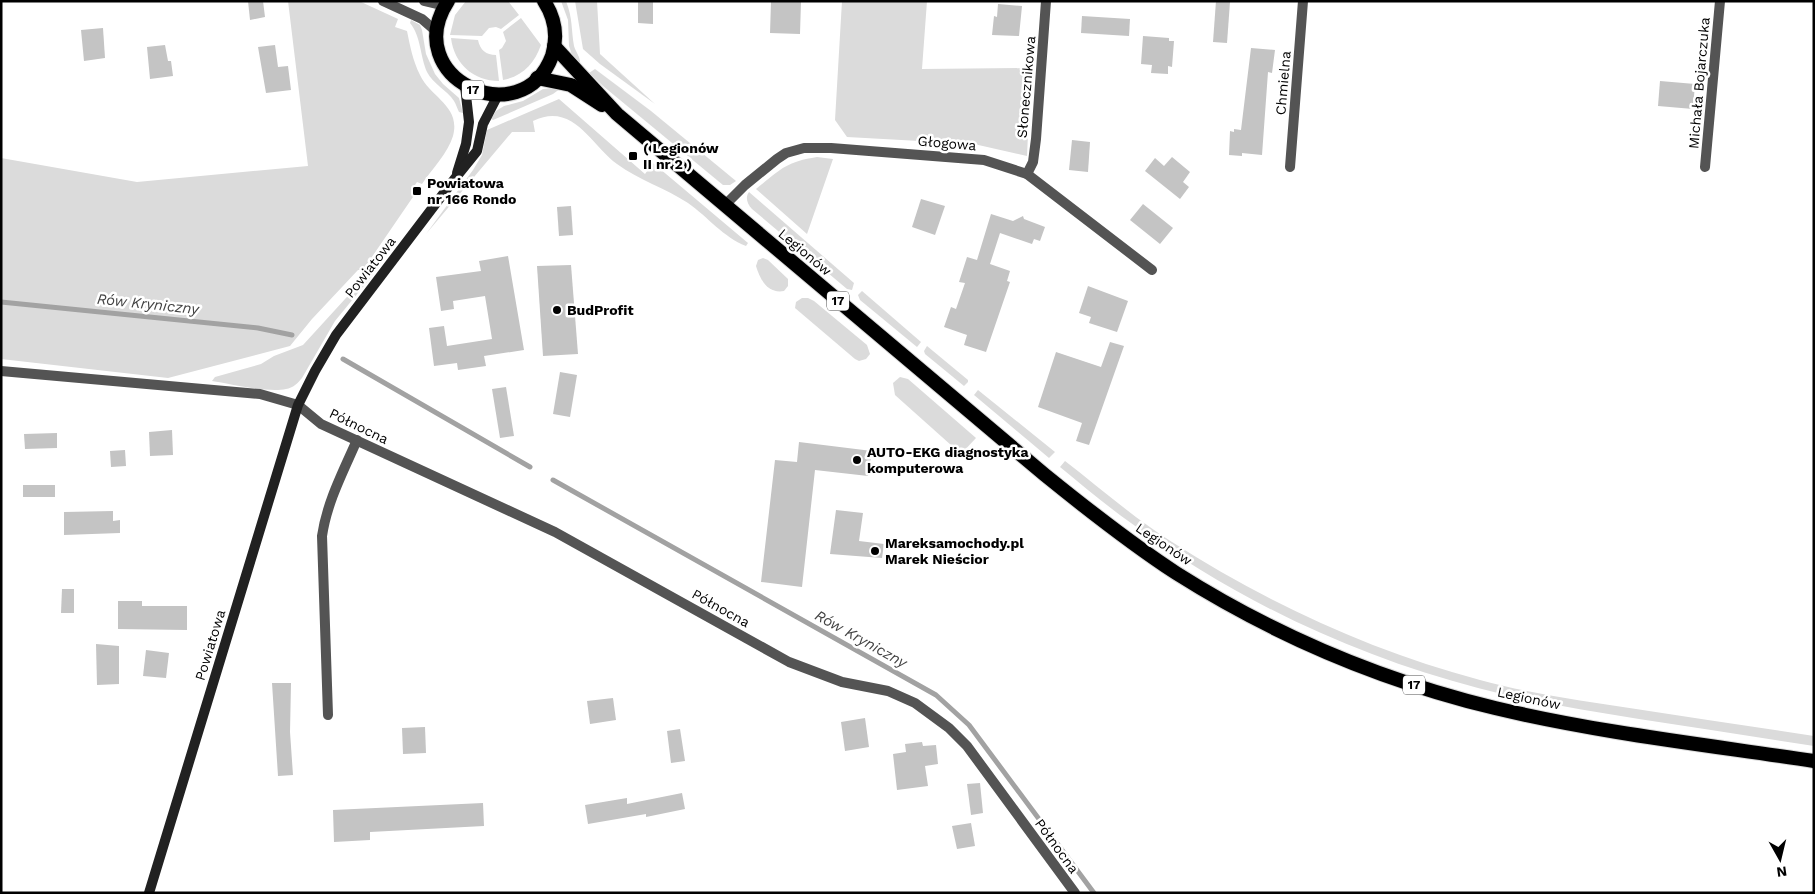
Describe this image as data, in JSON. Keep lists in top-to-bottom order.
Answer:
{
  "streets": {
    "highway": ["17", "Legionów"],
    "main road": ["Powiatowa"],
    "street": [
      "Chmielna",
      "Michała Bojarczuka",
      "Słonecznikowa",
      "Głogowa",
      "Północna"
    ]
  },
  "crossings": [
    ["Słonecznikowa", "Głogowa"],
    ["17", "Legionów"],
    ["17", "Powiatowa"],
    ["Głogowa", "Legionów"],
    ["Powiatowa", "Północna"]
  ],
  "water": ["Rów Kryniczny"],
  "places": {
    "transit": ["( Legionów II nr 2 )", "Powiatowa nr 166 Rondo"],
    "other": ["BudProfit", "AUTO-EKG diagnostyka komputerowa", "Mareksamochody.pl Marek Nieścior"]
  },
  "north": "bottom"
}
